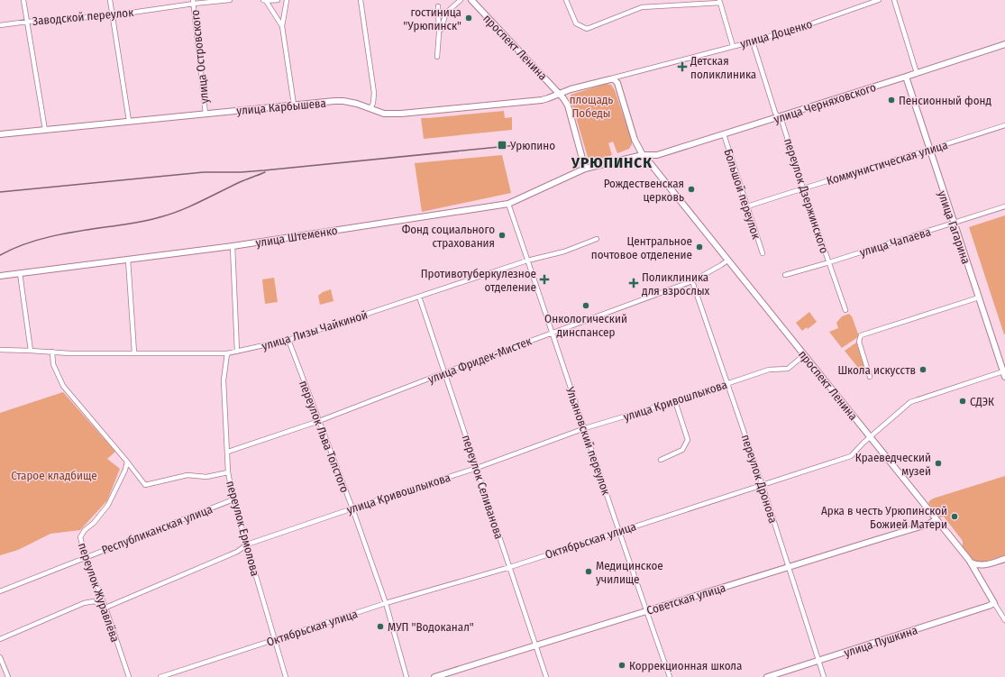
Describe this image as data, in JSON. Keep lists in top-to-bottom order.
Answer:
{
  "streets": {
    "main road": [
      "проспект Ленина",
      "улица Черняховского",
      "улица Карбышева",
      "улица Гагарина",
      "улица Штеменко",
      "Советская улица",
      "улица Пушкина"
    ],
    "street": [
      "Заводской переулок",
      "улица Доценко",
      "улица Островского",
      "Коммунистическая улица",
      "Большой переулок",
      "переулок Дзержинского",
      "улица Чапаева",
      "улица Лизы Чайкиной",
      "улица Фридек-Мистек",
      "улица Кривошлыкова",
      "переулок Льва Толстого",
      "Ульяновский переулок",
      "переулок Дронова",
      "переулок Селиванова",
      "переулок Ермолова",
      "Республиканская улица",
      "Октябрьская улица",
      "переулок Журавлёва"
    ]
  },
  "crossings": [
    ["Заводской переулок", "улица Островского"],
    ["улица Доценко", "переулок Дзержинского"],
    ["проспект Ленина", "улица Черняховского"],
    ["проспект Ленина", "улица Карбышева"],
    ["проспект Ленина", "улица Фридек-Мистек"],
    ["проспект Ленина", "улица Кривошлыкова"],
    ["проспект Ленина", "Октябрьская улица"],
    ["проспект Ленина", "Советская улица"],
    ["проспект Ленина", "улица Пушкина"],
    ["улица Островского", "улица Карбышева"],
    ["улица Черняховского", "Большой переулок"],
    ["улица Черняховского", "переулок Дзержинского"],
    ["улица Черняховского", "улица Гагарина"],
    ["Коммунистическая улица", "Большой переулок"],
    ["Коммунистическая улица", "переулок Дзержинского"],
    ["Коммунистическая улица", "улица Гагарина"],
    ["переулок Дзержинского", "улица Чапаева"],
    ["улица Гагарина", "улица Чапаева"],
    ["улица Гагарина", "Октябрьская улица"],
    ["улица Штеменко", "Ульяновский переулок"],
    ["улица Лизы Чайкиной", "переулок Льва Толстого"],
    ["улица Лизы Чайкиной", "Ульяновский переулок"],
    ["улица Лизы Чайкиной", "переулок Селиванова"],
    ["улица Лизы Чайкиной", "переулок Ермолова"],
    ["улица Фридек-Мистек", "переулок Льва Толстого"],
    ["улица Фридек-Мистек", "Ульяновский переулок"],
    ["улица Фридек-Мистек", "переулок Дронова"],
    ["улица Фридек-Мистек", "переулок Селиванова"],
    ["улица Фридек-Мистек", "переулок Ермолова"],
    ["улица Кривошлыкова", "переулок Льва Толстого"],
    ["улица Кривошлыкова", "Ульяновский переулок"],
    ["улица Кривошлыкова", "переулок Дронова"],
    ["улица Кривошлыкова", "переулок Селиванова"],
    ["улица Кривошлыкова", "переулок Ермолова"],
    ["улица Кривошлыкова", "переулок Журавлёва"],
    ["переулок Льва Толстого", "Октябрьская улица"],
    ["Ульяновский переулок", "Октябрьская улица"],
    ["Ульяновский переулок", "Советская улица"],
    ["переулок Дронова", "Октябрьская улица"],
    ["переулок Дронова", "Советская улица"],
    ["переулок Дронова", "улица Пушкина"],
    ["переулок Селиванова", "Октябрьская улица"],
    ["переулок Селиванова", "Советская улица"],
    ["переулок Ермолова", "Республиканская улица"],
    ["переулок Ермолова", "Октябрьская улица"],
    ["Республиканская улица", "переулок Журавлёва"]
  ],
  "districts": ["УРЮПИНСК"],
  "parks": ["площадь Победы", "Старое кладбище"],
  "places": {
    "other": [
      "гостиница \"Урюпинск\"",
      "Пенсионный фонд",
      "Рождественская церковь",
      "Фонд социального страхования",
      "Центральное почтовое отделение",
      "Онкологический динспансер",
      "Школа искусств",
      "СДЭК",
      "Краеведческий музей",
      "Арка в честь Урюпинской Божией Матери",
      "Медицинское училище",
      "МУП \"Водоканал\"",
      "Коррекционная школа"
    ],
    "health": ["Детская поликлиника", "Противотуберкулезное отделение", "Поликлиника для взрослых"],
    "transit": ["Урюпино"]
  }
}
